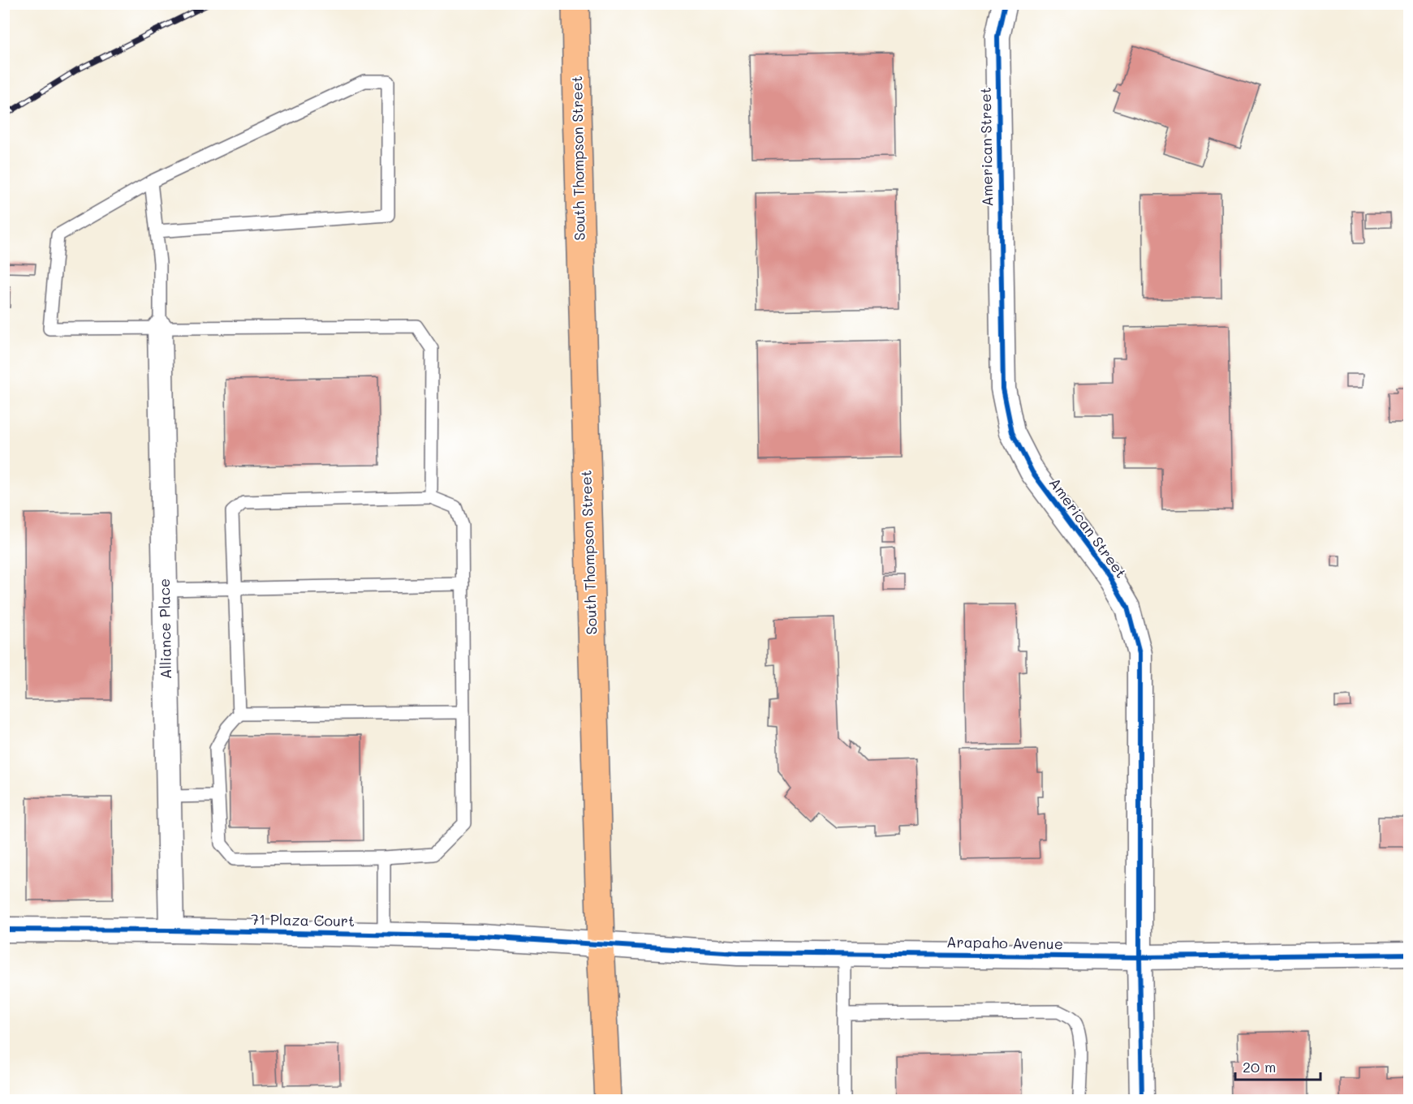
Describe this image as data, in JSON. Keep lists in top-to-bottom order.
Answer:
{
  "streets": {
    "highway": ["South Thompson Street"],
    "street": [
      "American Street",
      "Alliance Place",
      "71 Plaza Court",
      "Arapaho Avenue"
    ]
  },
  "crossings": [
    ["American Street", "Arapaho Avenue"],
    ["South Thompson Street", "71 Plaza Court"],
    ["South Thompson Street", "Arapaho Avenue"],
    ["Alliance Place", "71 Plaza Court"],
    ["71 Plaza Court", "Arapaho Avenue"]
  ],
  "scale_bar": "20 m"
}
